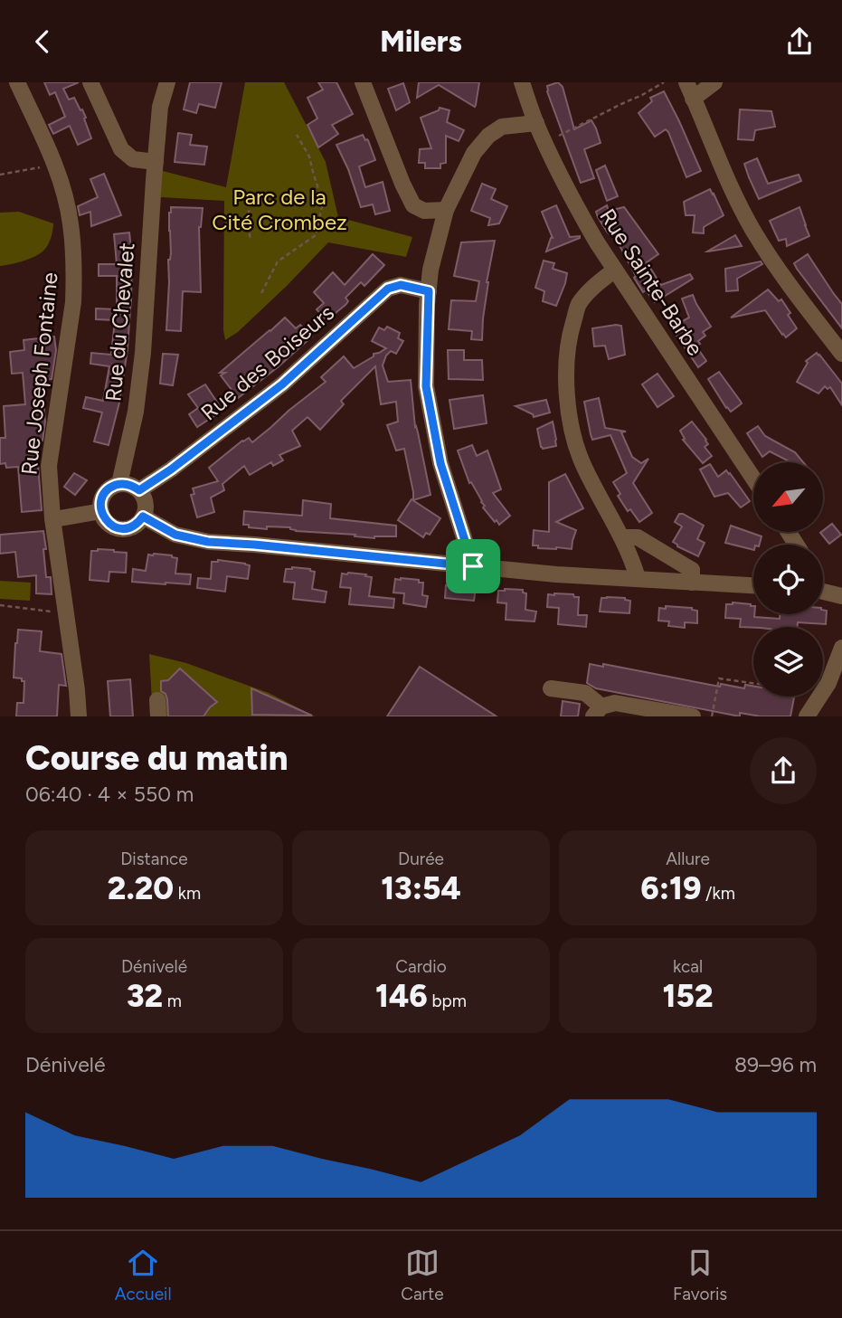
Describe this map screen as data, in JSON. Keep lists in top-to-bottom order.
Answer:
{
  "streets": {
    "street": [
      "Rue Sainte-Barbe",
      "Rue du Chevalet",
      "Rue des Boiseurs",
      "Rue Joseph Fontaine"
    ]
  },
  "crossings": [
    ["Rue du Chevalet", "Rue des Boiseurs"]
  ],
  "parks": ["Parc de la Cité Crombez"],
  "north": "bottom left",
  "page": {
    "header": "Milers",
    "heading": ["Course du matin", "06:40 · 4 × 550 m"],
    "stats": [
      ["Distance", "2.20 km"],
      ["Durée", "13:54"],
      ["Allure", "6:19 /km"],
      ["Dénivelé", "32 m"],
      ["Cardio", "146 bpm"],
      ["kcal", "152"]
    ],
    "chart": ["Dénivelé", "89–96 m"],
    "tabs": ["Accueil", "Carte", "Favoris"]
  }
}
